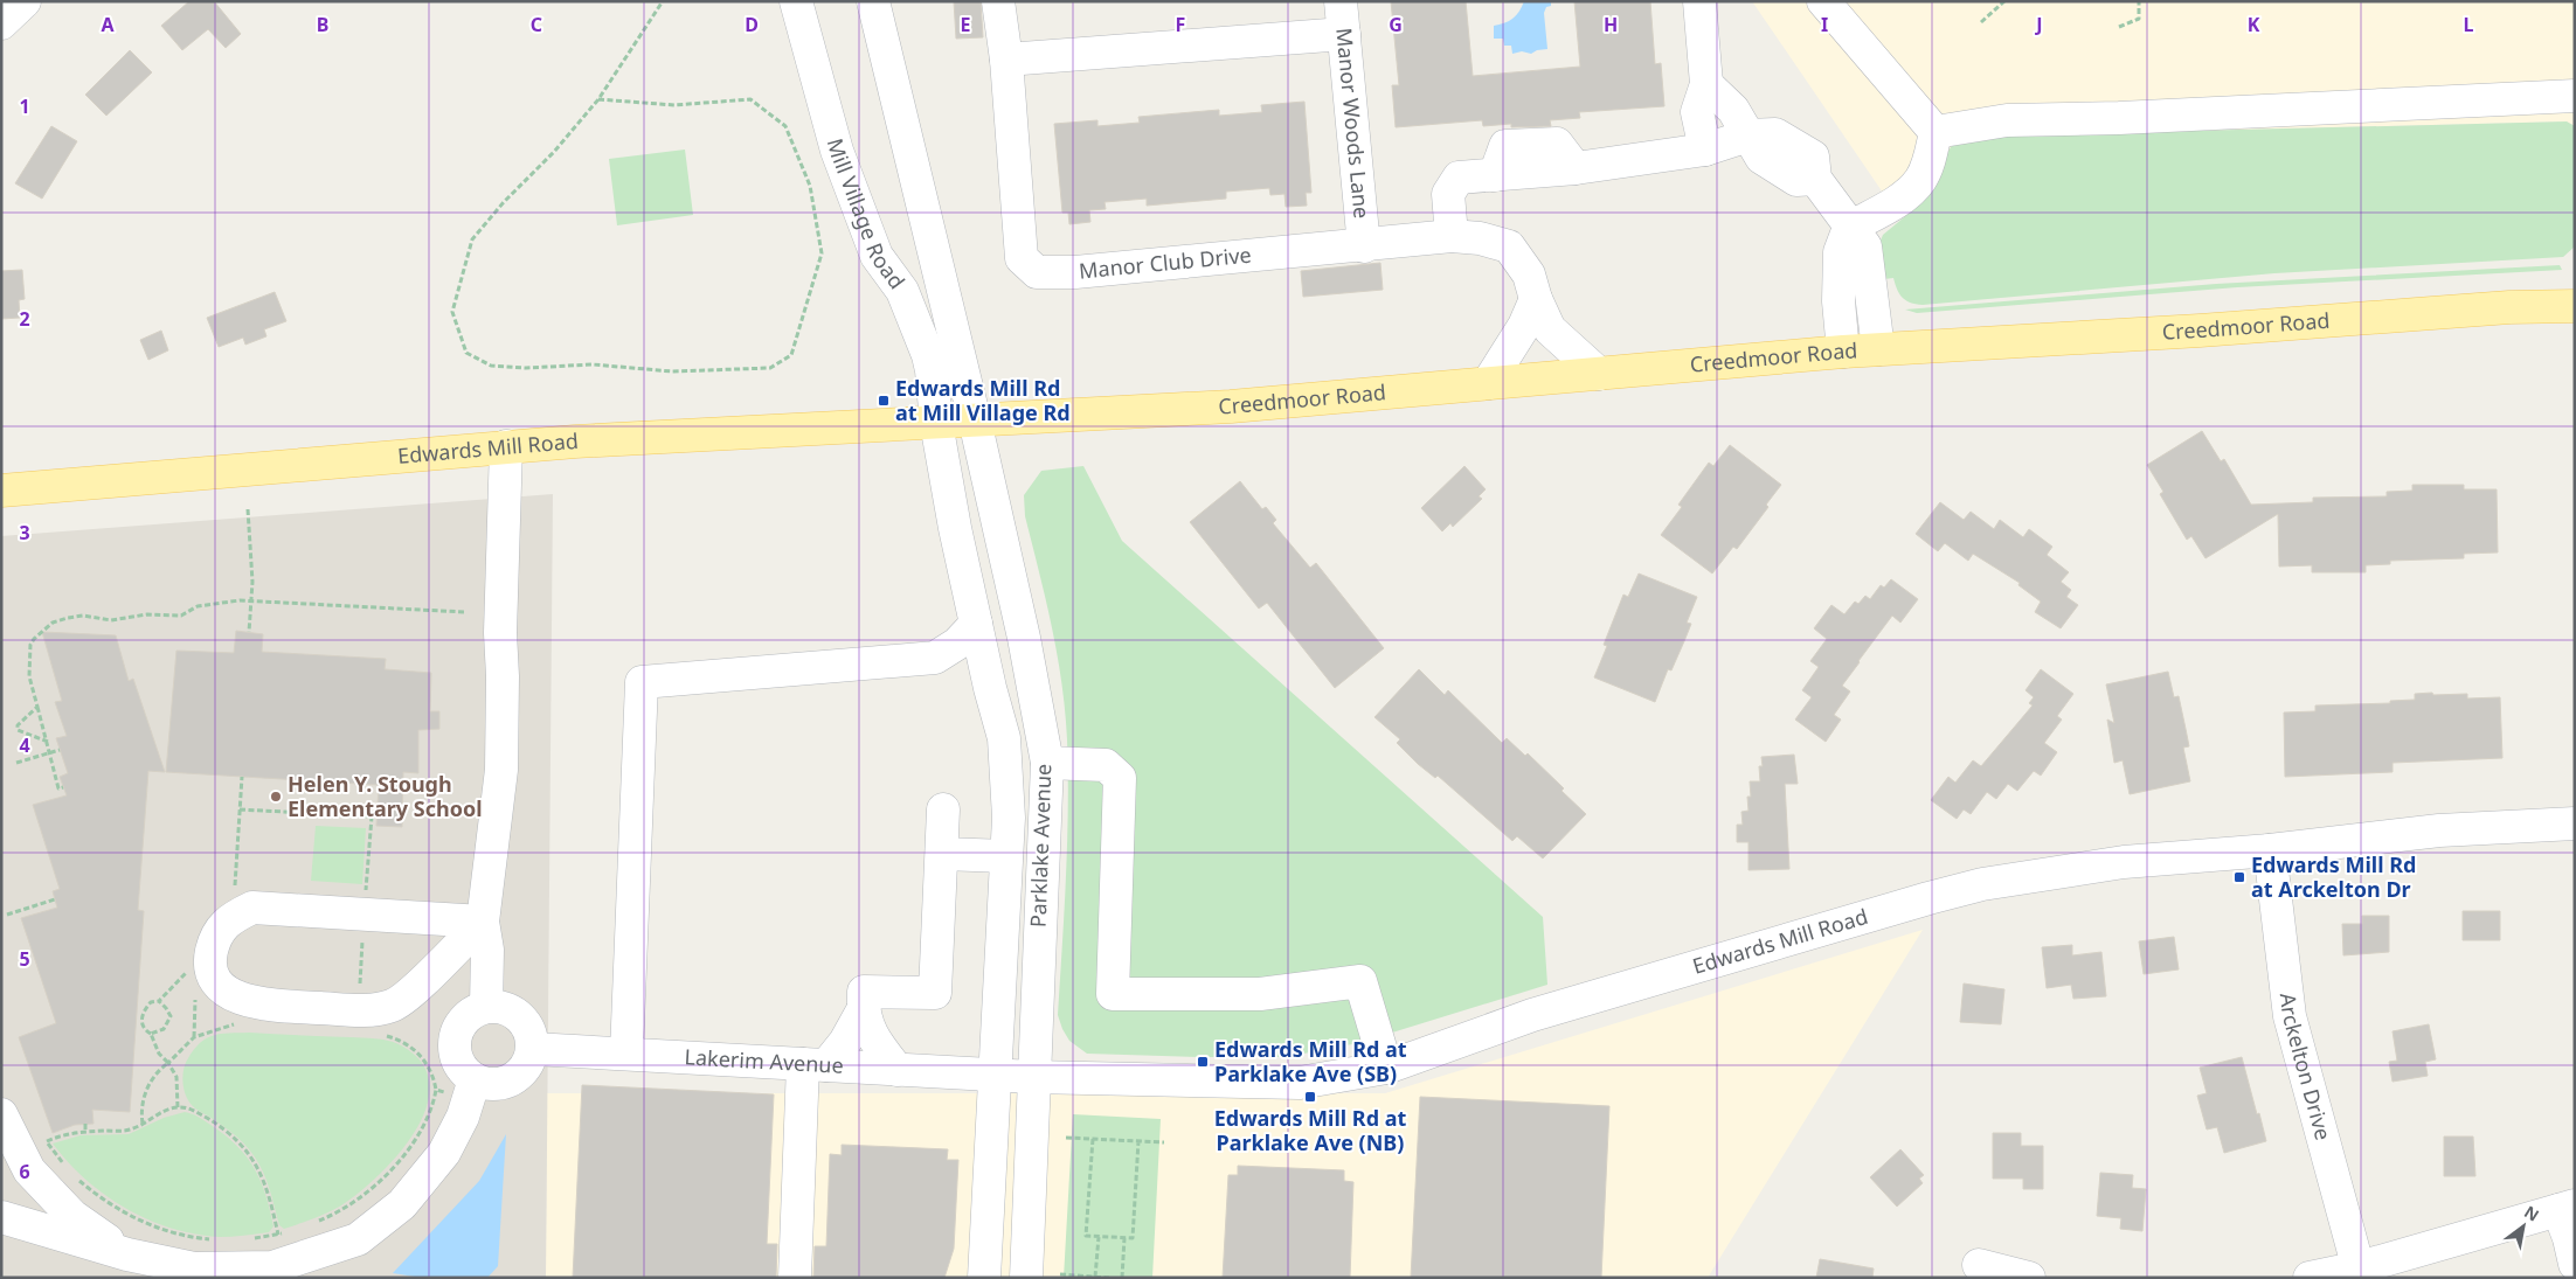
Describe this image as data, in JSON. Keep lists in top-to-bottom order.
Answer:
{
  "streets": {
    "main road": ["Creedmoor Road", "Edwards Mill Road"],
    "street": [
      "Manor Woods Lane",
      "Mill Village Road",
      "Manor Club Drive",
      "Parklake Avenue",
      "Lakerim Avenue",
      "Arckelton Drive"
    ]
  },
  "crossings": [
    ["Manor Woods Lane", "Manor Club Drive"],
    ["Mill Village Road", "Creedmoor Road"],
    ["Mill Village Road", "Edwards Mill Road"],
    ["Mill Village Road", "Parklake Avenue"],
    ["Manor Club Drive", "Creedmoor Road"],
    ["Creedmoor Road", "Edwards Mill Road"],
    ["Creedmoor Road", "Parklake Avenue"],
    ["Edwards Mill Road", "Parklake Avenue"],
    ["Edwards Mill Road", "Lakerim Avenue"],
    ["Edwards Mill Road", "Arckelton Drive"],
    ["Parklake Avenue", "Lakerim Avenue"]
  ],
  "places": {
    "transit": [
      "Edwards Mill Rd at Mill Village Rd",
      "Edwards Mill Rd at Arckelton Dr",
      "Edwards Mill Rd at Parklake Ave (SB)",
      "Edwards Mill Rd at Parklake Ave (NB)"
    ],
    "other": ["Helen Y. Stough Elementary School"]
  },
  "north": "top right",
  "grid": {
    "columns": [
      "A",
      "B",
      "C",
      "D",
      "E",
      "F",
      "G",
      "H",
      "I",
      "J",
      "K",
      "L"
    ],
    "rows": [
      "1",
      "2",
      "3",
      "4",
      "5",
      "6"
    ]
  }
}
